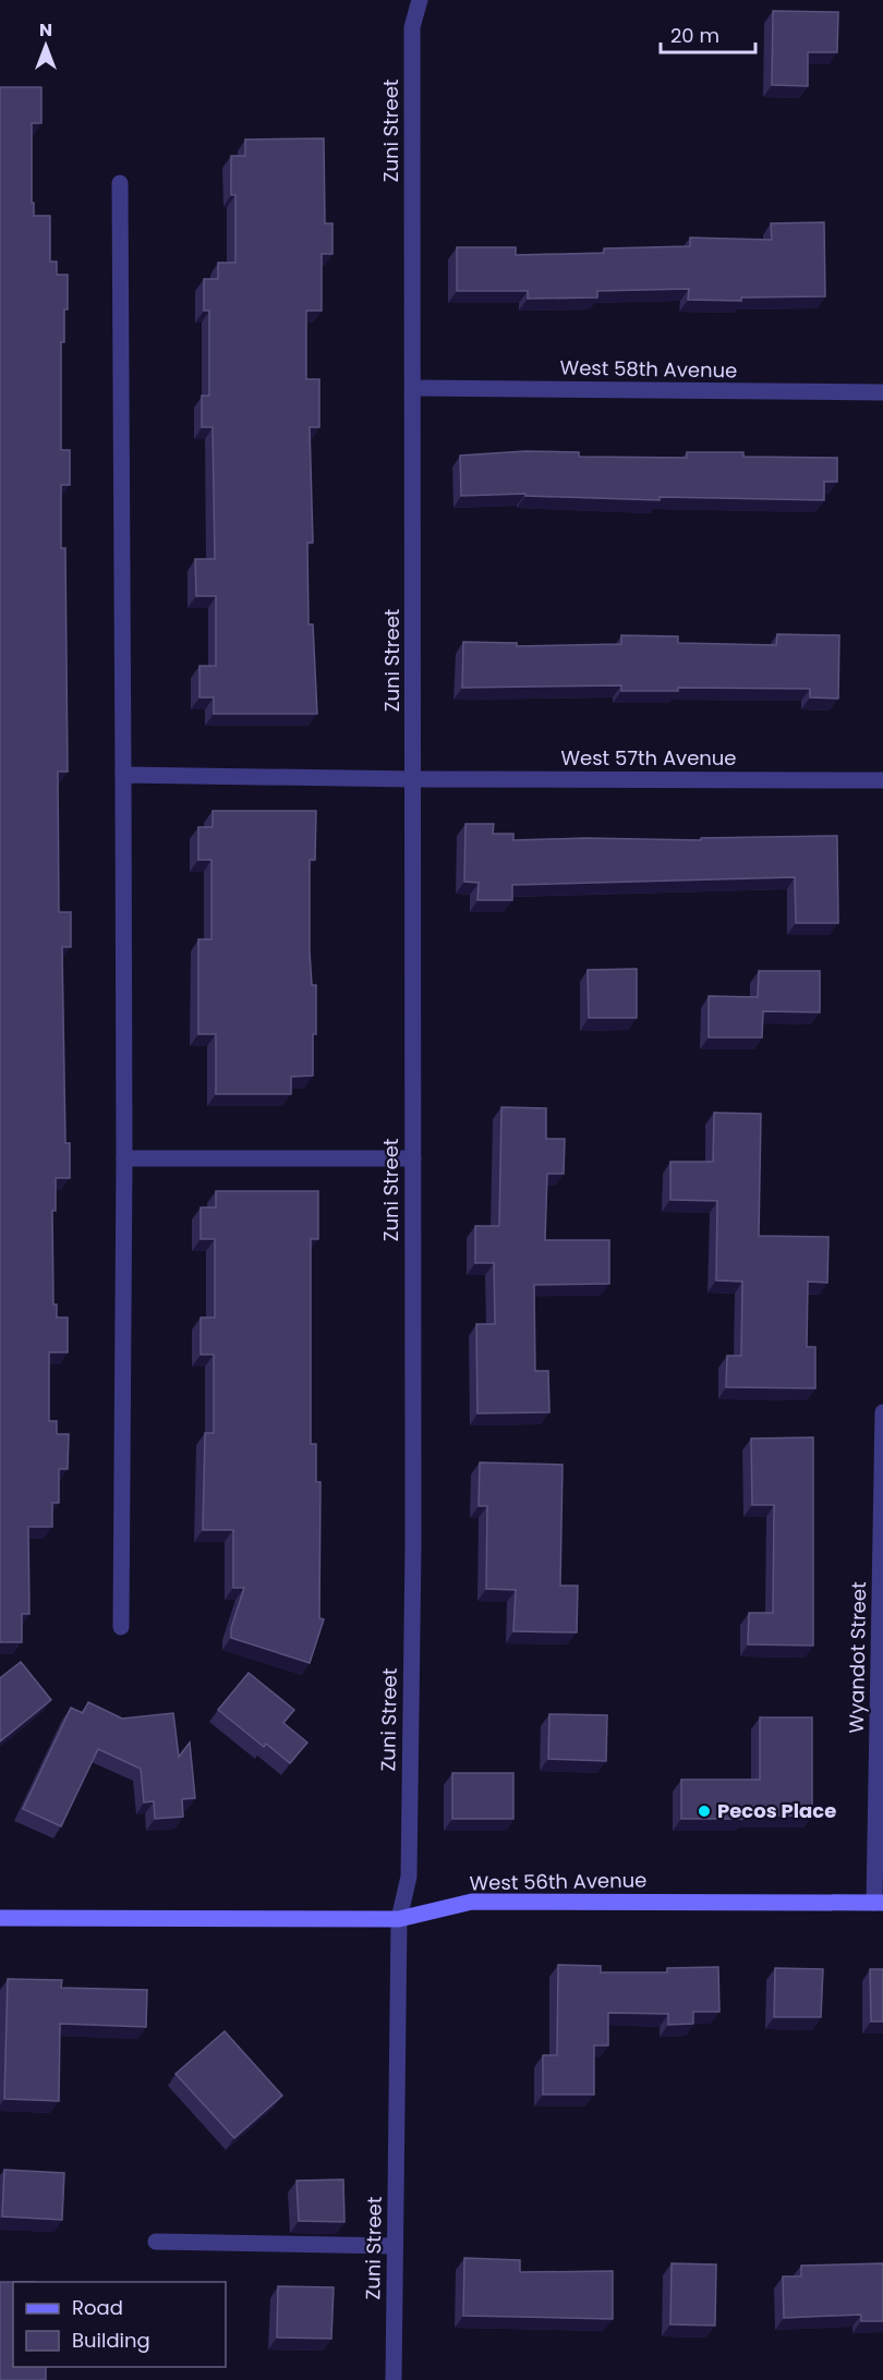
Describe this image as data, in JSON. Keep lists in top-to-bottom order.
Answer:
{
  "streets": {
    "street": [
      "Zuni Street",
      "West 58th Avenue",
      "West 57th Avenue",
      "Wyandot Street",
      "West 56th Avenue"
    ]
  },
  "crossings": [
    ["Zuni Street", "West 58th Avenue"],
    ["Zuni Street", "West 57th Avenue"],
    ["Zuni Street", "West 56th Avenue"],
    ["Wyandot Street", "West 56th Avenue"]
  ],
  "places": ["Pecos Place"],
  "legend": ["Road", "Building"],
  "scale_bar": "20 m",
  "north": "top"
}
